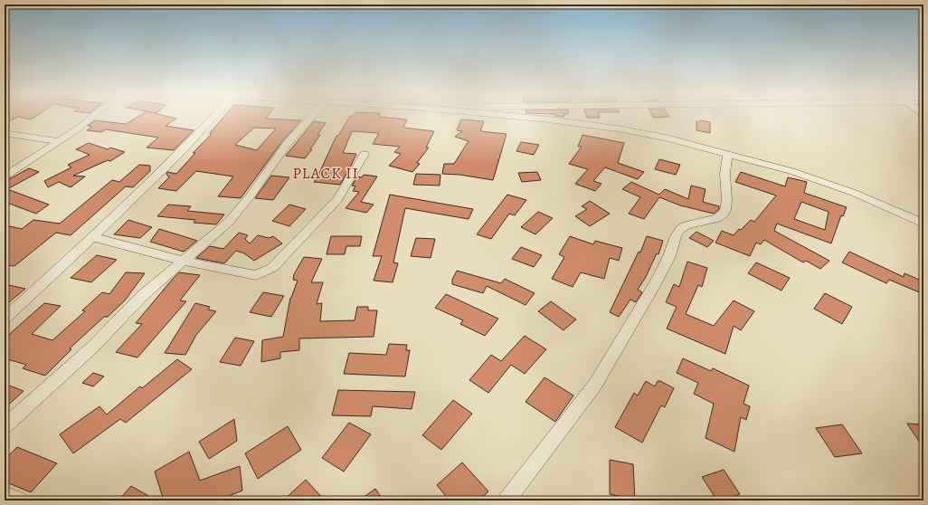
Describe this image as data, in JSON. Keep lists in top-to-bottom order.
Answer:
{
  "districts": ["PLACK II"]
}
